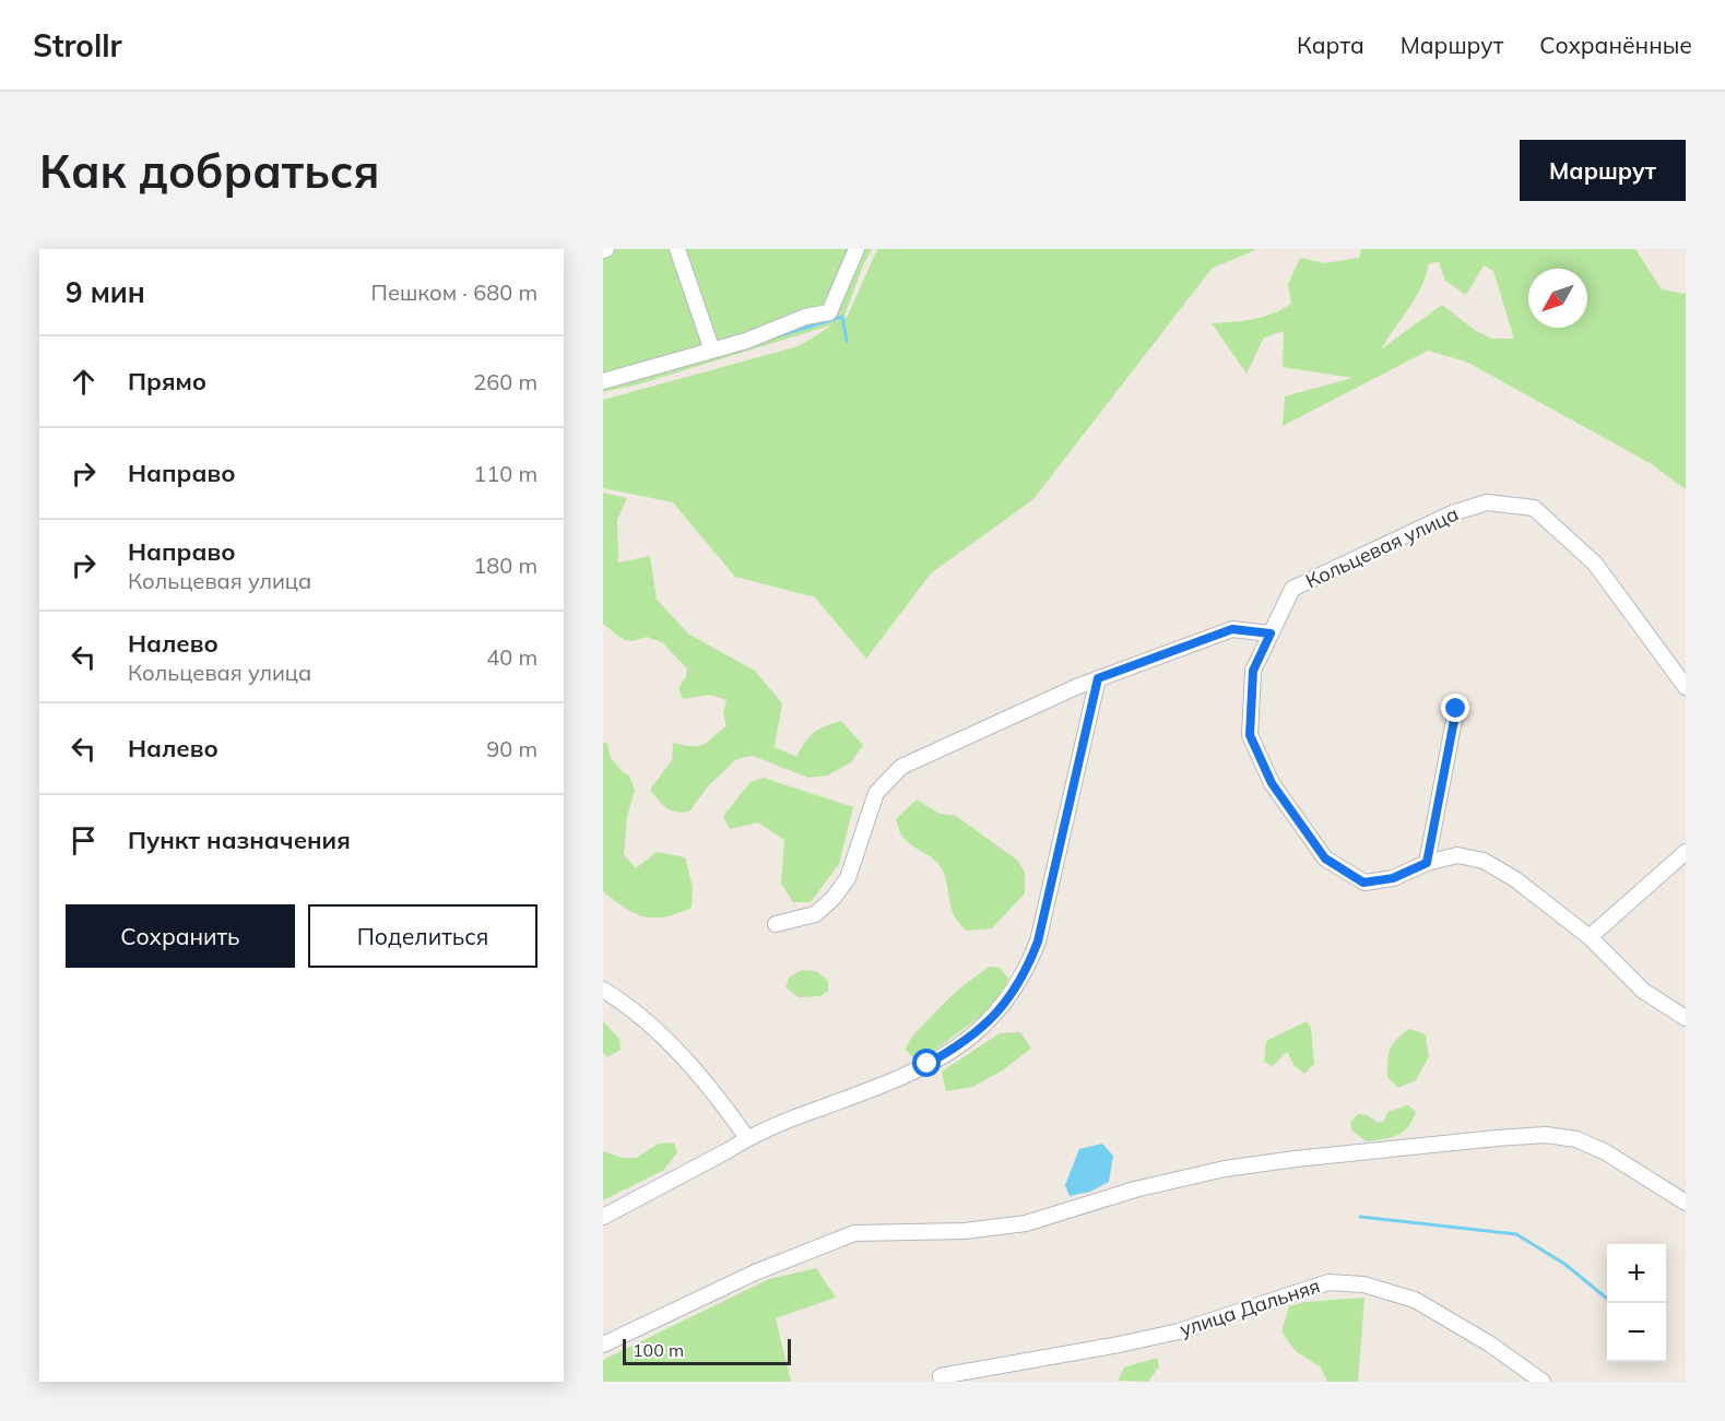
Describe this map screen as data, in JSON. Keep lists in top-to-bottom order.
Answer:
{
  "streets": {
    "street": ["Кольцевая улица", "улица Дальняя"]
  },
  "scale_bar": "100 m",
  "north": "bottom left",
  "page": {
    "header": "Strollr",
    "nav": ["Карта", "Маршрут", "Сохранённые"],
    "buttons": [
      "Маршрут",
      ["Сохранить", "Поделиться"]
    ],
    "title": "Как добраться",
    "heading": ["9 мин", "Пешком · 680 m"],
    "list": [
      ["Прямо", "260 m"],
      ["Направо", "110 m"],
      ["Направо", "Кольцевая улица", "180 m"],
      ["Налево", "Кольцевая улица", "40 m"],
      ["Налево", "90 m"],
      "Пункт назначения"
    ],
    "map_buttons": ["+", "−"],
    "scale": "100 m"
  }
}
